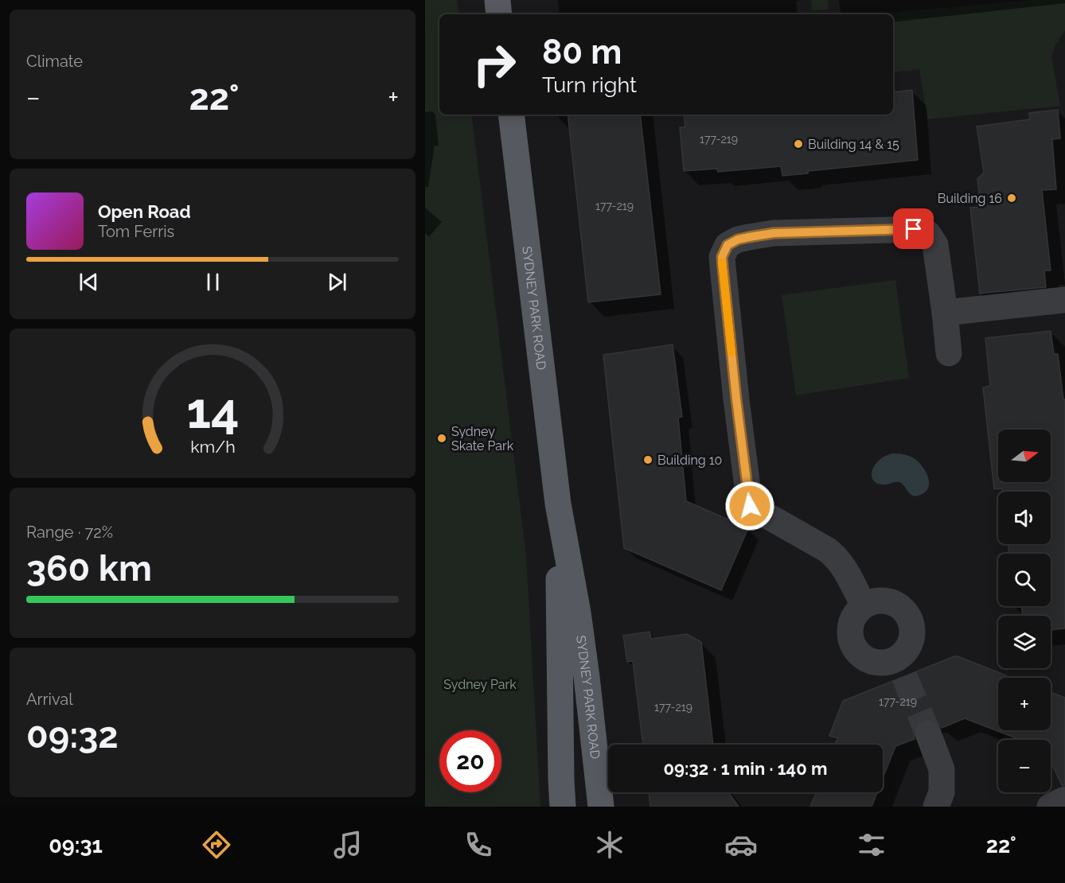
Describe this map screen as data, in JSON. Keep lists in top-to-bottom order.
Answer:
{
  "streets": {
    "main road": ["SYDNEY PARK ROAD"]
  },
  "parks": ["Sydney Park"],
  "places": [
    "Building 14 & 15",
    "Building 16",
    "Sydney Skate Park",
    "Building 10"
  ],
  "house_numbers": [
    "177-219",
    "177-219",
    "177-219",
    "177-219"
  ],
  "north": "right",
  "page": {
    "tile": [
      "Climate",
      ["Range · 72%", "360 km"],
      ["Arrival", "09:32"]
    ],
    "turn": ["80 m", "Turn right"],
    "heat": ["−", "22°", "+"],
    "song": ["Open Road", "Tom Ferris"],
    "map_buttons": ["+", "−"],
    "limit": "20",
    "trip": "09:32 · 1 min · 140 m",
    "tabs": ["09:31", "22°"],
    "gauge": ["14", "km/h"]
  }
}
